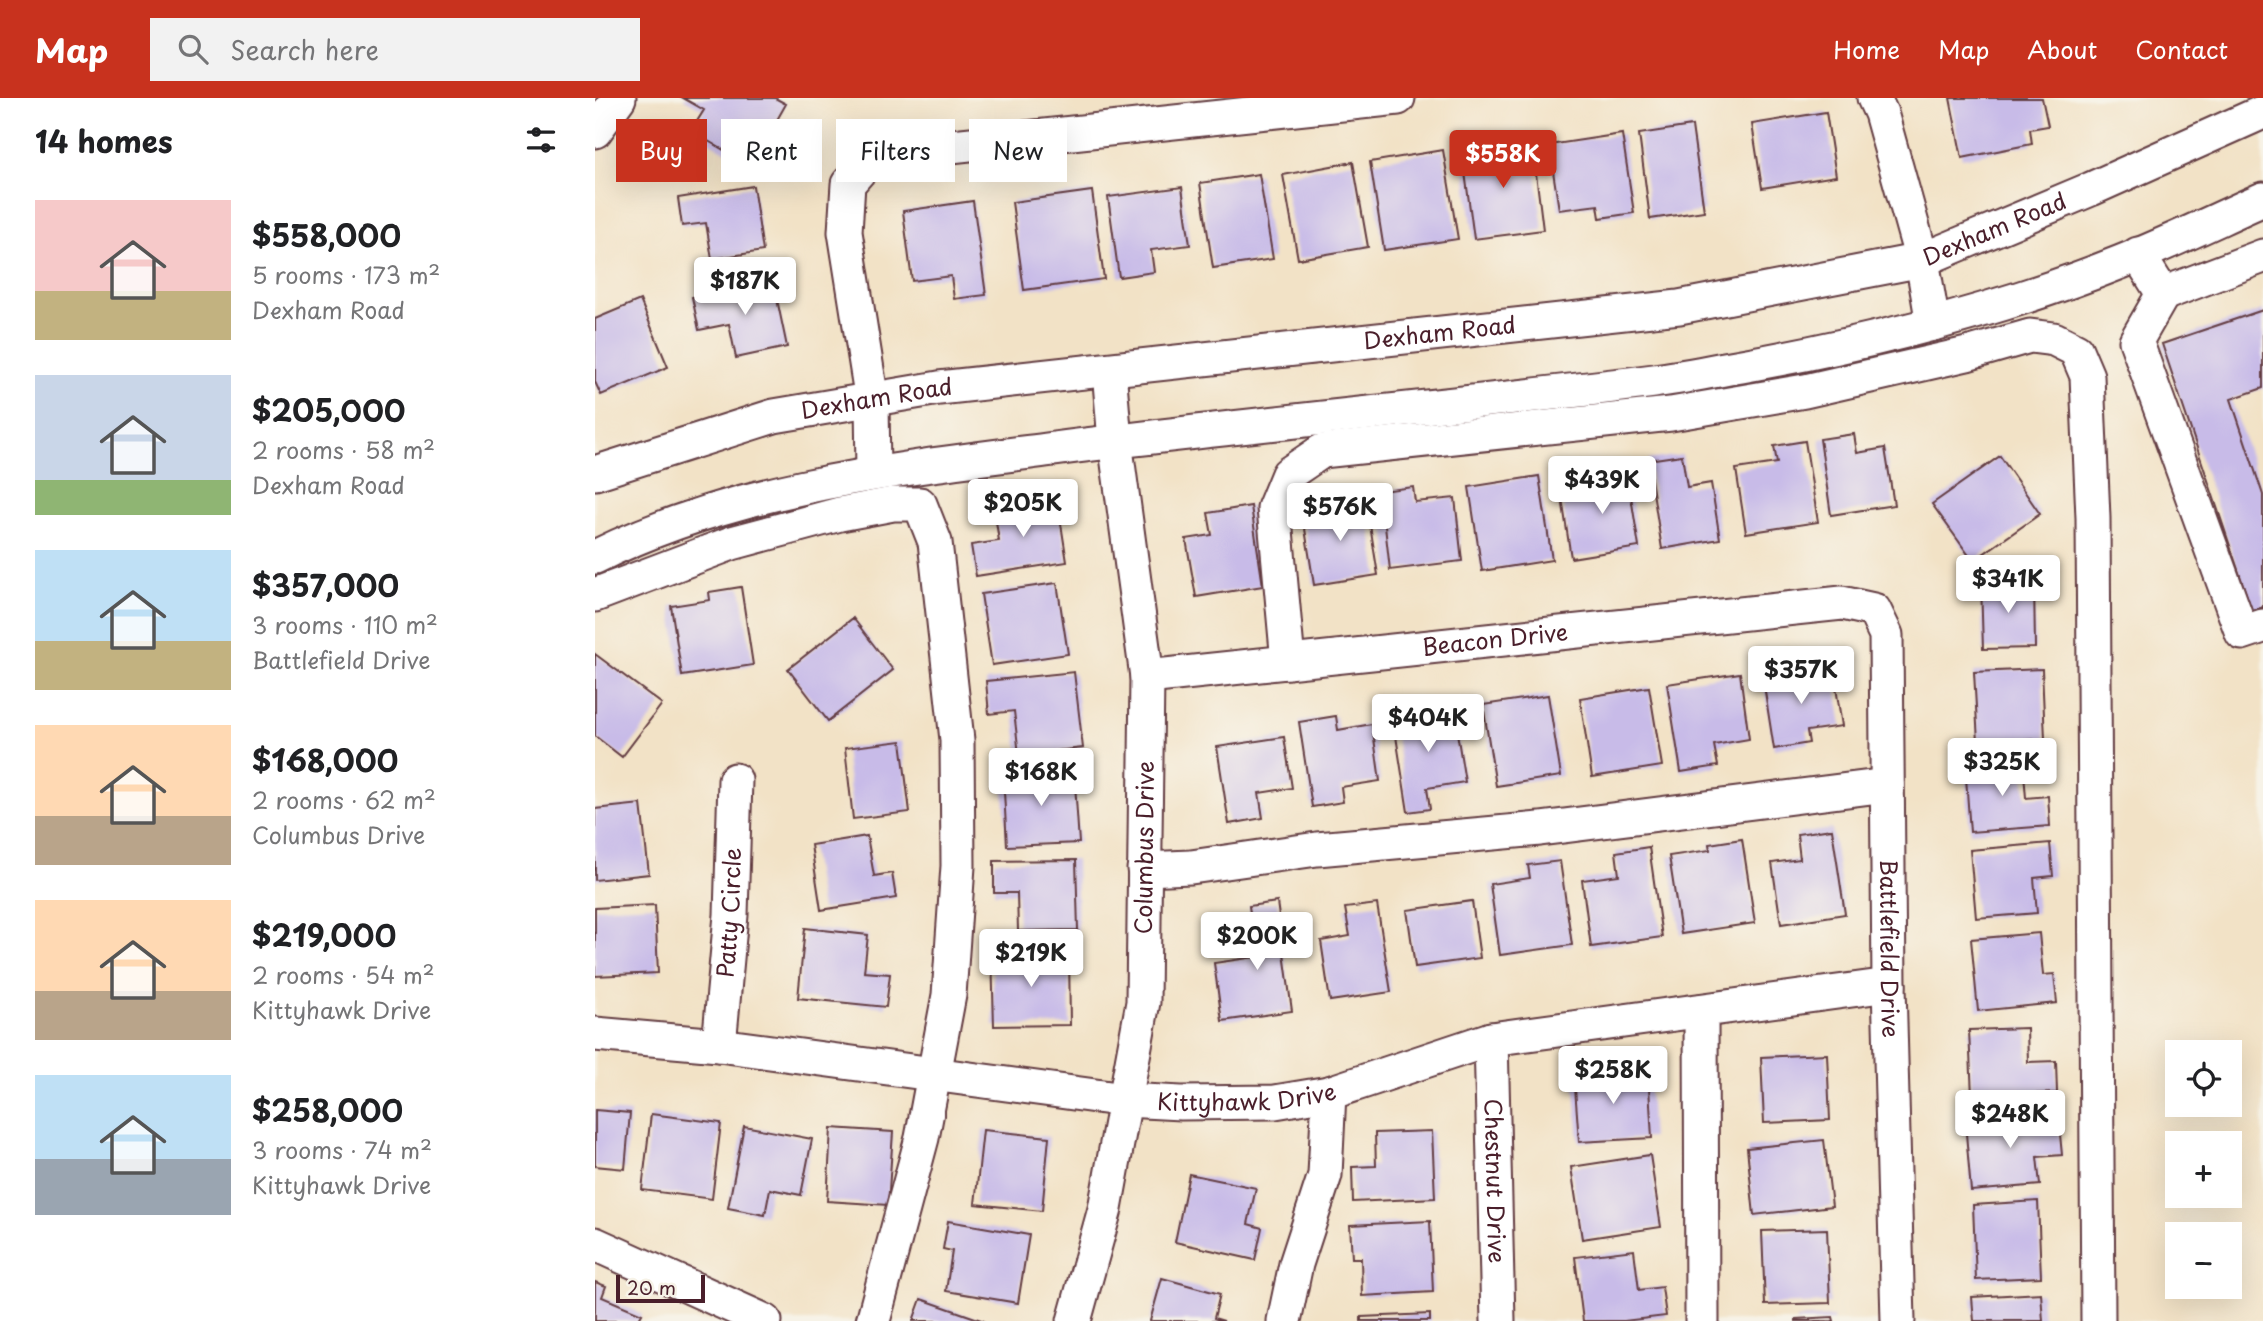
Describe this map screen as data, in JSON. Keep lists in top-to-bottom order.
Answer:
{
  "streets": {
    "street": [
      "Dexham Road",
      "Beacon Drive",
      "Columbus Drive",
      "Patty Circle",
      "Battlefield Drive",
      "Kittyhawk Drive",
      "Chestnut Drive"
    ]
  },
  "crossings": [
    ["Dexham Road", "Columbus Drive"],
    ["Beacon Drive", "Columbus Drive"],
    ["Beacon Drive", "Battlefield Drive"],
    ["Columbus Drive", "Kittyhawk Drive"],
    ["Patty Circle", "Kittyhawk Drive"],
    ["Battlefield Drive", "Kittyhawk Drive"],
    ["Kittyhawk Drive", "Chestnut Drive"]
  ],
  "scale_bar": "20 m",
  "page": {
    "header": "Map",
    "search": "Search here",
    "nav": [
      "Home",
      "Map",
      "About",
      "Contact"
    ],
    "heading": "14 homes",
    "chip": [
      "Buy",
      "Rent",
      "Filters",
      "New"
    ],
    "price": [
      "$558K",
      "$187K",
      "$439K",
      "$205K",
      "$576K",
      "$341K",
      "$357K",
      "$404K",
      "$325K",
      "$168K",
      "$200K",
      "$219K",
      "$258K",
      "$248K"
    ],
    "list": [
      {
        "name": "$558,000",
        "note": "5 rooms · 173 m² · Dexham Road"
      },
      {
        "name": "$205,000",
        "note": "2 rooms · 58 m² · Dexham Road"
      },
      {
        "name": "$357,000",
        "note": "3 rooms · 110 m² · Battlefield Drive"
      },
      {
        "name": "$168,000",
        "note": "2 rooms · 62 m² · Columbus Drive"
      },
      {
        "name": "$219,000",
        "note": "2 rooms · 54 m² · Kittyhawk Drive"
      },
      {
        "name": "$258,000",
        "note": "3 rooms · 74 m² · Kittyhawk Drive"
      }
    ],
    "map_buttons": ["+", "−"],
    "scale": "20 m"
  }
}
